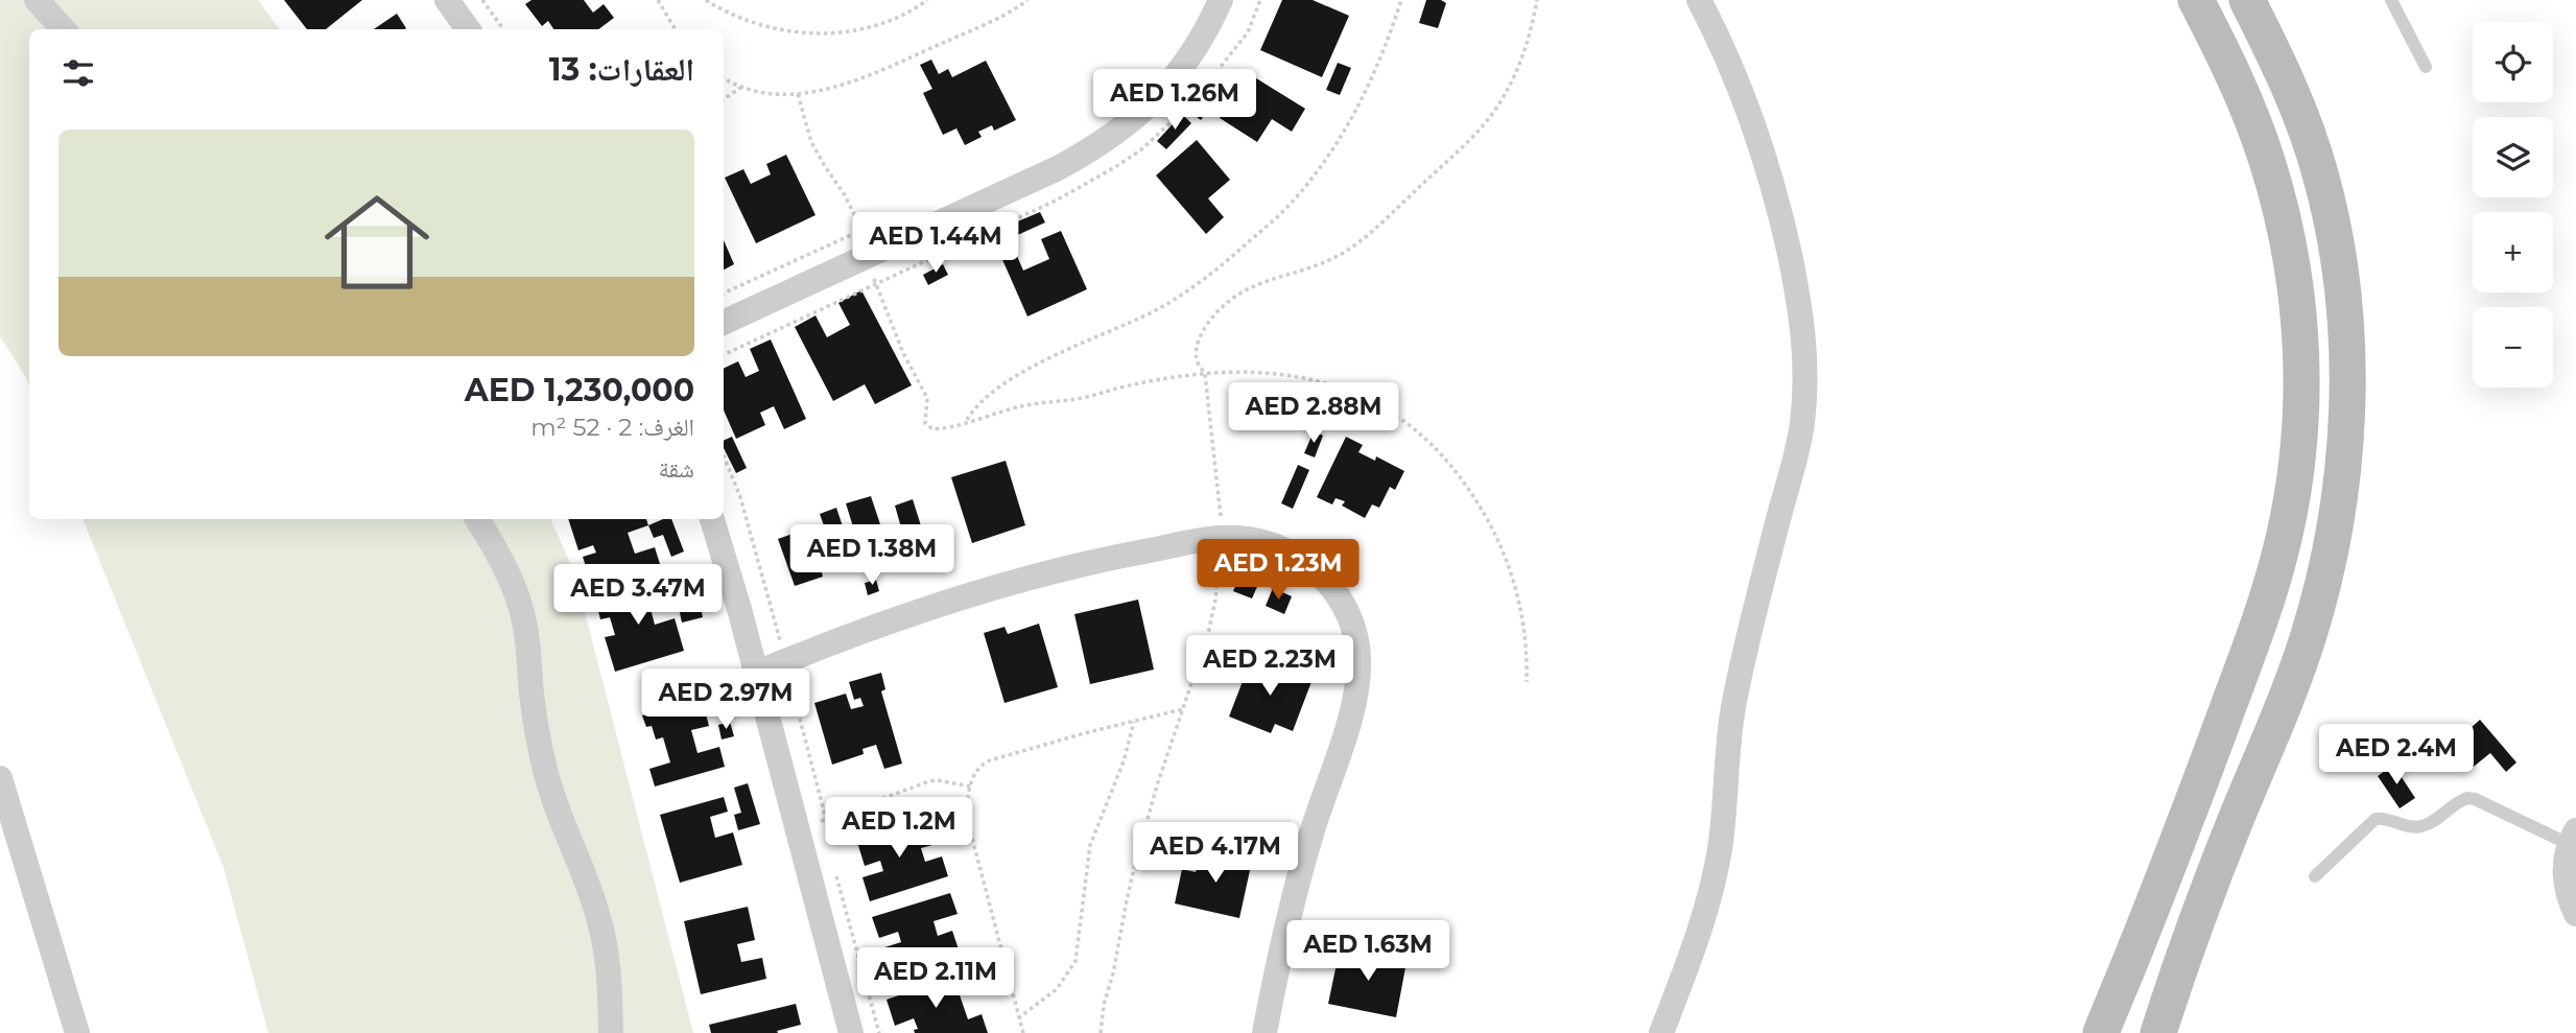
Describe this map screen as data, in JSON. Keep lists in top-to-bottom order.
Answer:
{
  "page": {
    "map_buttons": ["+", "−"],
    "heading": "العقارات: 13",
    "price": [
      "AED 1.26M",
      "AED 1.44M",
      "AED 2.88M",
      "AED 1.38M",
      "AED 1.23M",
      "AED 3.47M",
      "AED 2.23M",
      "AED 2.97M",
      "AED 2.4M",
      "AED 1.2M",
      "AED 4.17M",
      "AED 1.63M",
      "AED 2.11M"
    ],
    "list": [
      {
        "name": "AED 1,230,000",
        "note": "الغرف: 2 · 52 m² · شقة"
      }
    ]
  }
}
